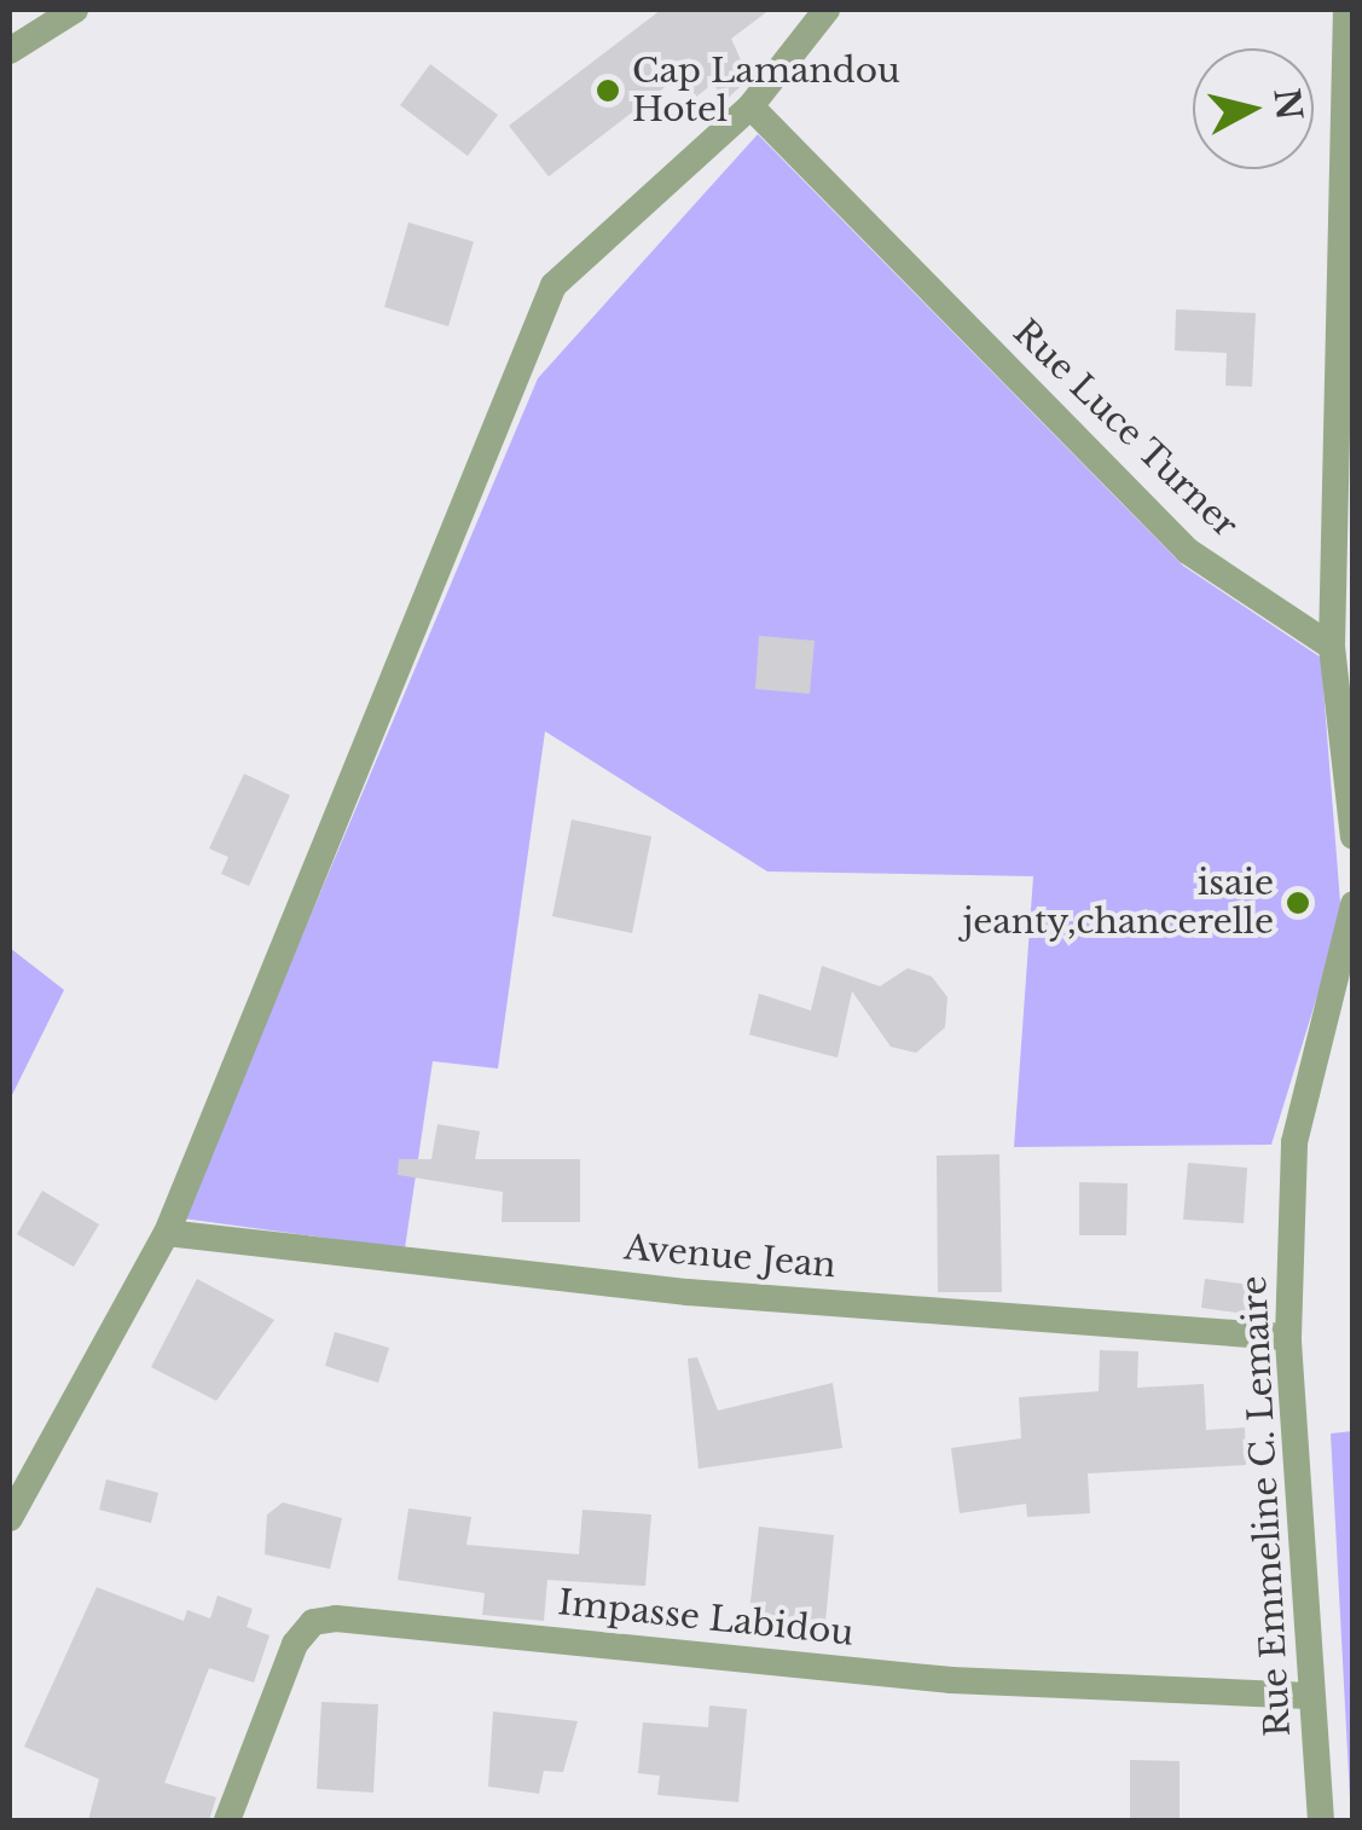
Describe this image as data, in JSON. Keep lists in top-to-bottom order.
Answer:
{
  "streets": {
    "street": [
      "Rue Luce Turner",
      "Avenue Jean",
      "Rue Emmeline C. Lemaire",
      "Impasse Labidou"
    ]
  },
  "crossings": [
    ["Avenue Jean", "Rue Emmeline C. Lemaire"],
    ["Rue Emmeline C. Lemaire", "Impasse Labidou"]
  ],
  "places": ["Cap Lamandou Hotel", "isaie jeanty,chancerelle"],
  "north": "right"
}
